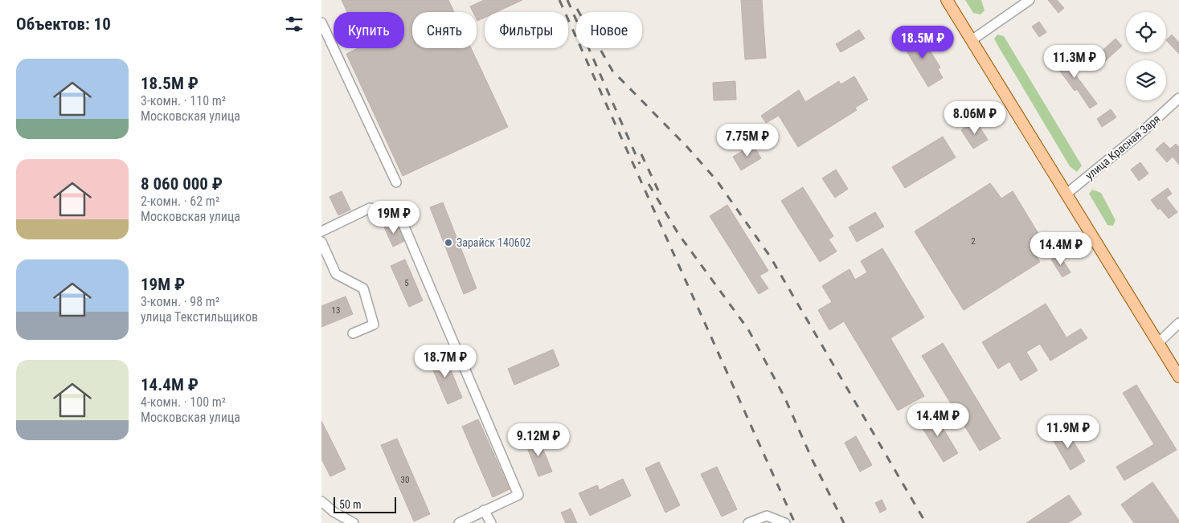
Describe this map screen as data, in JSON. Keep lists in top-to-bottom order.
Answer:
{
  "streets": {
    "street": ["улица Красная Заря"]
  },
  "places": ["Зарайск 140602"],
  "house_numbers": [
    "2",
    "5",
    "13",
    "30"
  ],
  "scale_bar": "50 m",
  "page": {
    "heading": "Объектов: 10",
    "chip": [
      "Купить",
      "Снять",
      "Фильтры",
      "Новое"
    ],
    "price": [
      "18.5M ₽",
      "11.3M ₽",
      "8.06M ₽",
      "7.75M ₽",
      "19M ₽",
      "14.4M ₽",
      "18.7M ₽",
      "14.4M ₽",
      "11.9M ₽",
      "9.12M ₽"
    ],
    "list": [
      {
        "name": "18.5M ₽",
        "note": "3-комн. · 110 m² · Московская улица"
      },
      {
        "name": "8 060 000 ₽",
        "note": "2-комн. · 62 m² · Московская улица"
      },
      {
        "name": "19M ₽",
        "note": "3-комн. · 98 m² · улица Текстильщиков"
      },
      {
        "name": "14.4M ₽",
        "note": "4-комн. · 100 m² · Московская улица"
      }
    ],
    "scale": "50 m"
  }
}
